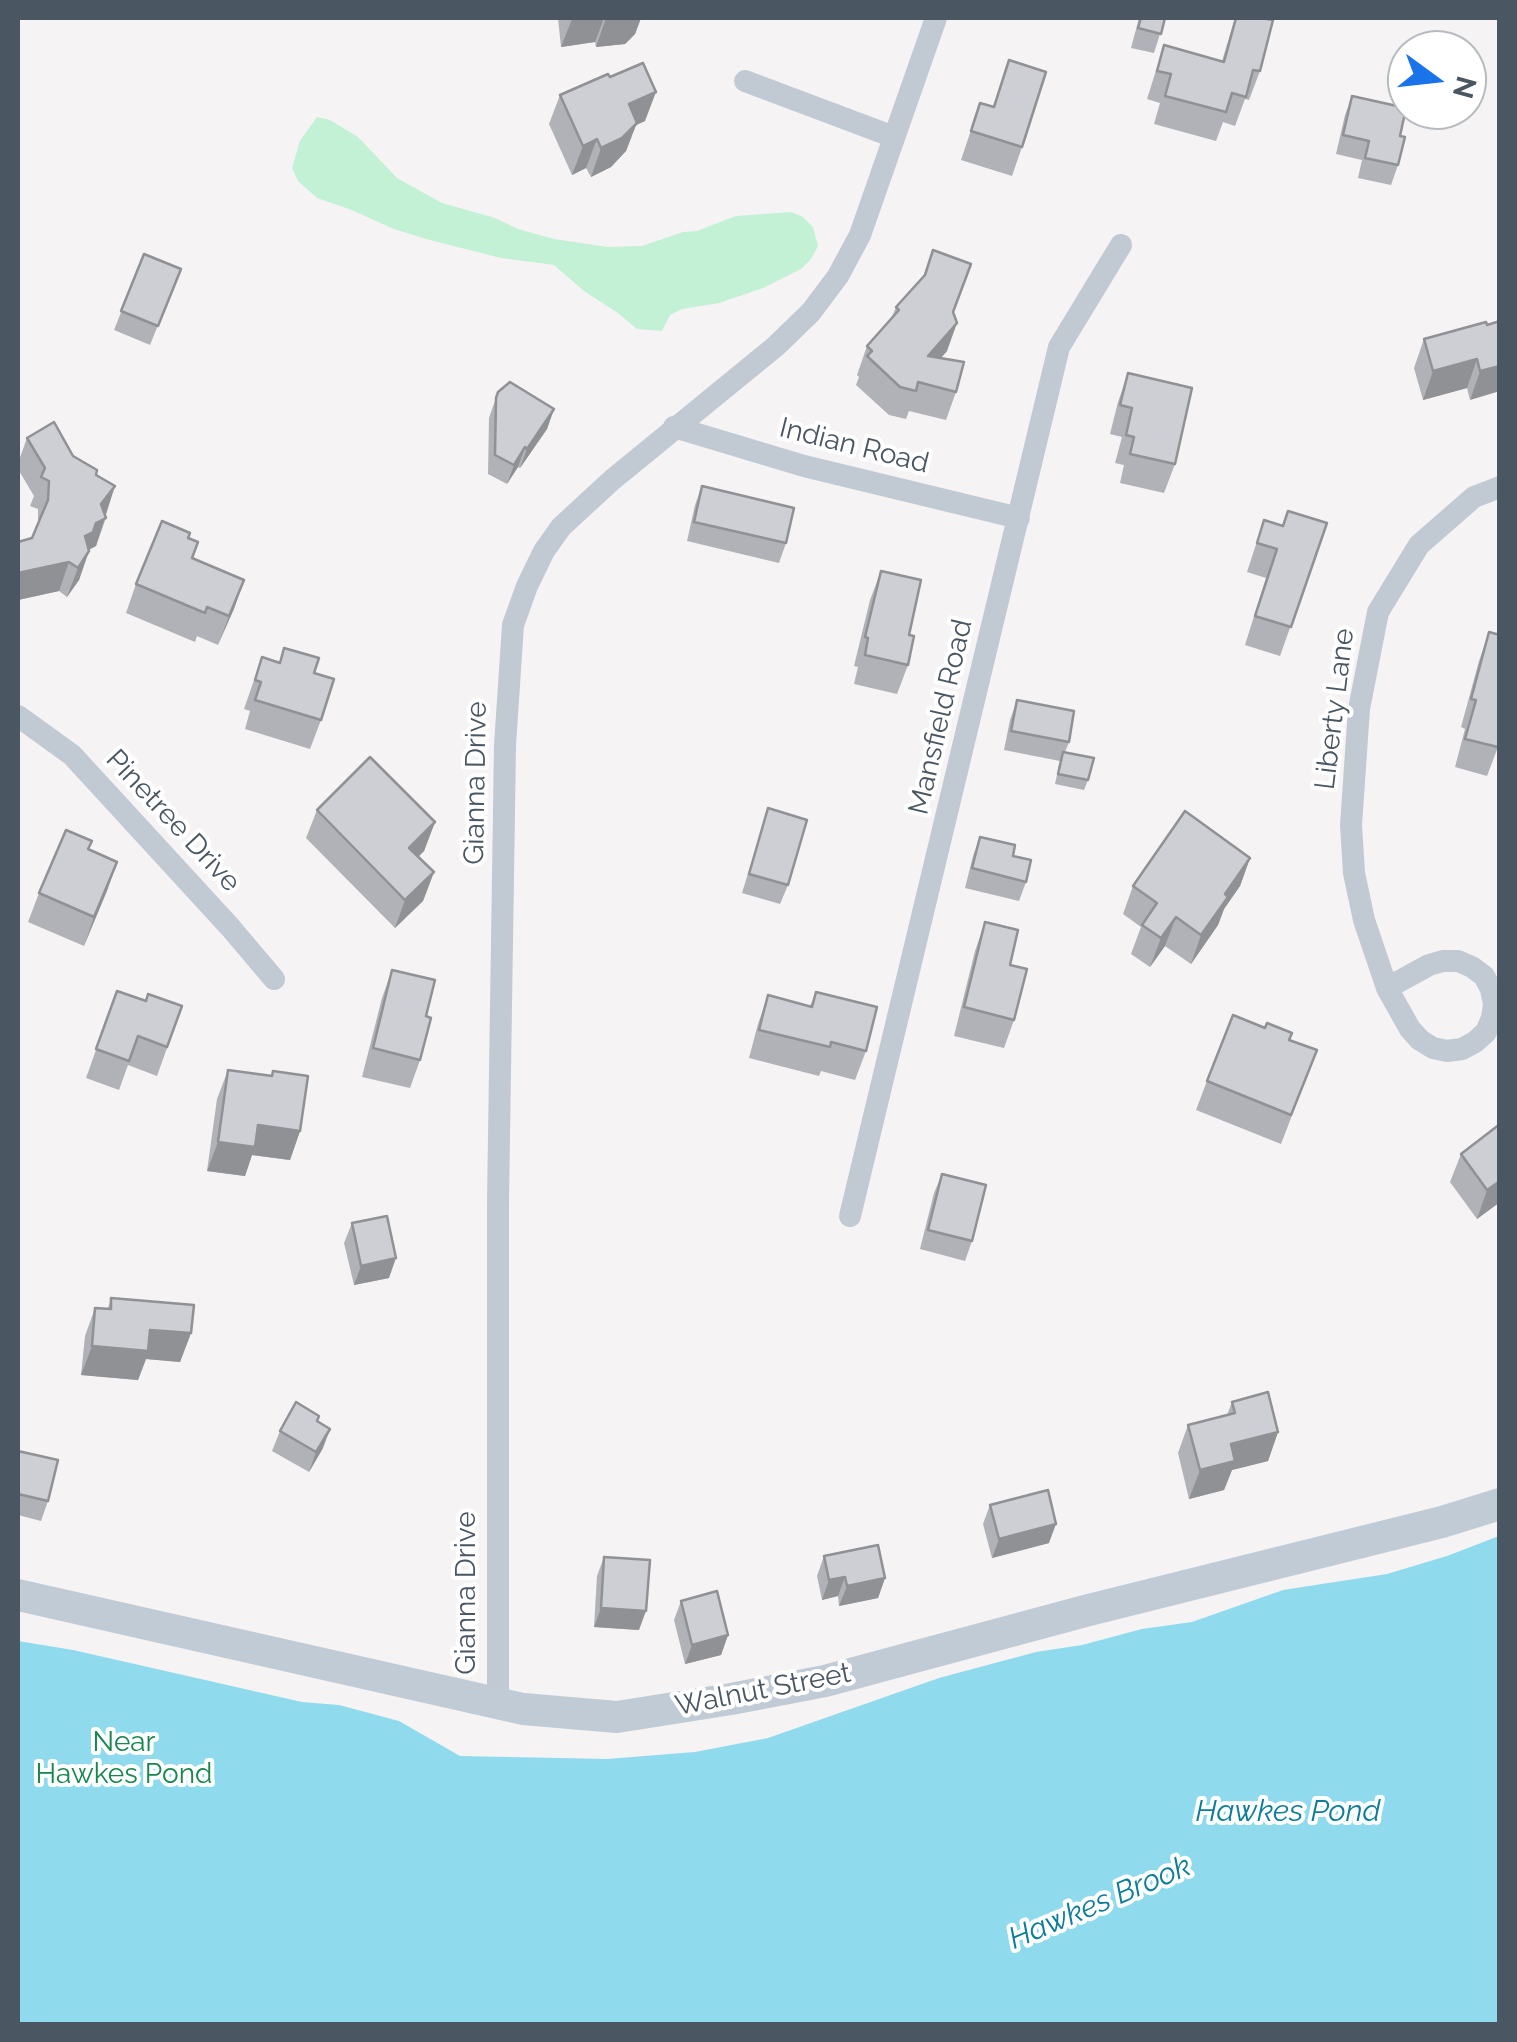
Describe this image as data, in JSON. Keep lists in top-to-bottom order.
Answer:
{
  "streets": {
    "main road": ["Walnut Street"],
    "street": [
      "Indian Road",
      "Liberty Lane",
      "Mansfield Road",
      "Gianna Drive",
      "Pinetree Drive"
    ]
  },
  "crossings": [
    ["Indian Road", "Mansfield Road"],
    ["Indian Road", "Gianna Drive"],
    ["Gianna Drive", "Walnut Street"]
  ],
  "water": ["Hawkes Pond", "Hawkes Brook"],
  "parks": ["Near Hawkes Pond"],
  "north": "right"
}
